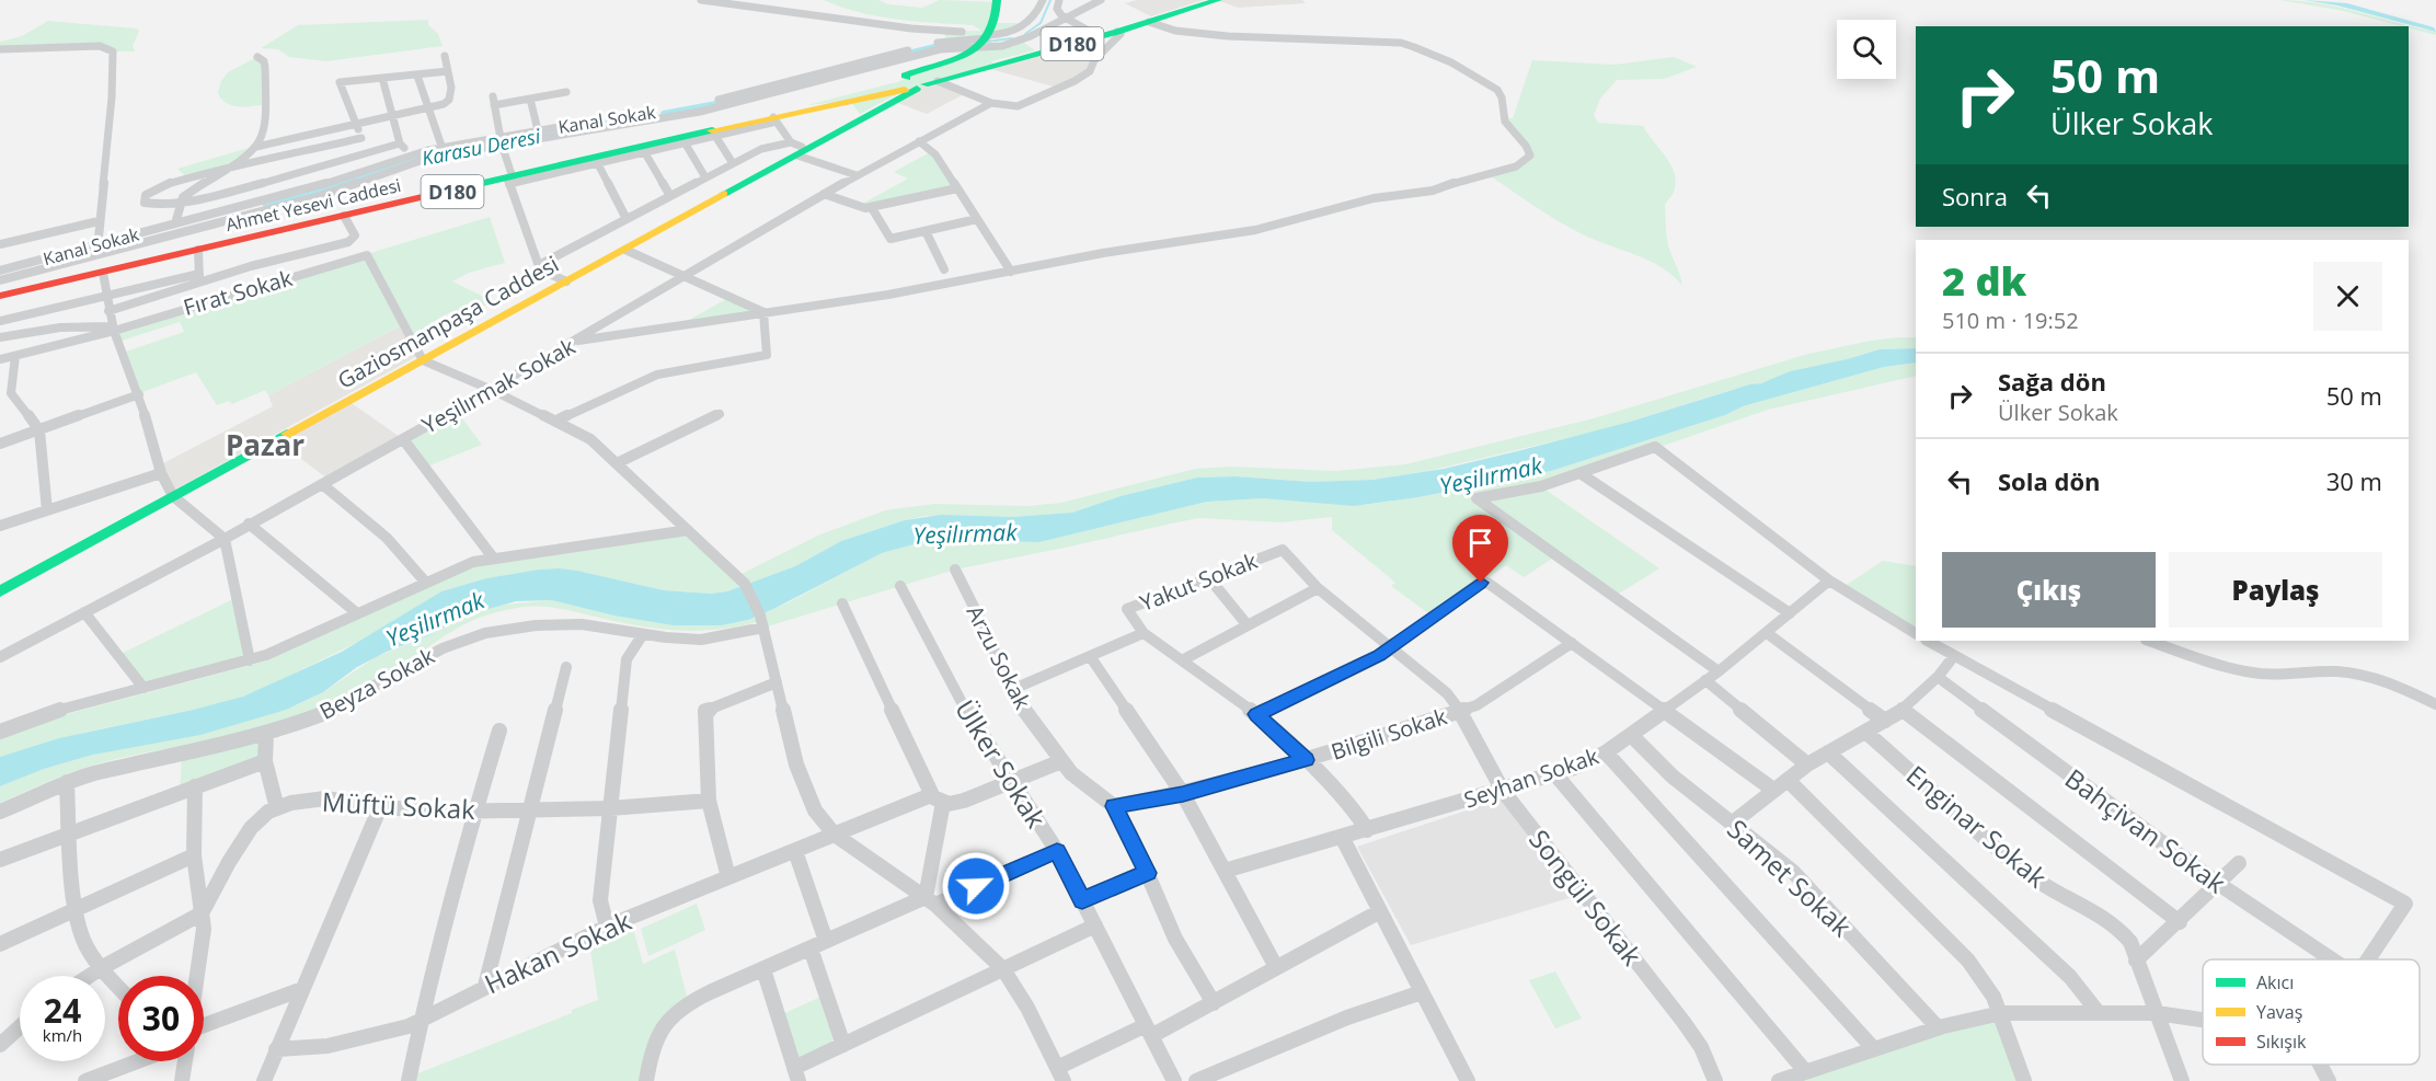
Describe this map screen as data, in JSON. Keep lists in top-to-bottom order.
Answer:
{
  "streets": {
    "main road": ["D180", "Ahmet Yesevi Caddesi", "Gaziosmanpaşa Caddesi"],
    "street": [
      "Kanal Sokak",
      "Fırat Sokak",
      "Yeşilırmak Sokak",
      "Yakut Sokak",
      "Arzu Sokak",
      "Beyza Sokak",
      "Bilgili Sokak",
      "Ülker Sokak",
      "Seyhan Sokak",
      "Müftü Sokak",
      "Enginar Sokak",
      "Bahçivan Sokak",
      "Samet Sokak",
      "Songül Sokak",
      "Hakan Sokak"
    ]
  },
  "crossings": [
    ["Ahmet Yesevi Caddesi", "Gaziosmanpaşa Caddesi"],
    ["Ahmet Yesevi Caddesi", "Yeşilırmak Sokak"],
    ["Fırat Sokak", "Gaziosmanpaşa Caddesi"],
    ["Gaziosmanpaşa Caddesi", "Yeşilırmak Sokak"],
    ["Yakut Sokak", "Bilgili Sokak"],
    ["Yakut Sokak", "Seyhan Sokak"],
    ["Yakut Sokak", "Songül Sokak"],
    ["Arzu Sokak", "Bilgili Sokak"],
    ["Arzu Sokak", "Hakan Sokak"],
    ["Bilgili Sokak", "Songül Sokak"],
    ["Ülker Sokak", "Hakan Sokak"],
    ["Seyhan Sokak", "Samet Sokak"],
    ["Seyhan Sokak", "Songül Sokak"]
  ],
  "districts": ["Pazar"],
  "water": ["Karasu Deresi", "Yeşilırmak"],
  "legend": ["Akıcı", "Yavaş", "Sıkışık"],
  "page": {
    "turn": ["50 m", "Ülker Sokak"],
    "then": "Sonra",
    "heading": ["2 dk", "510 m · 19:52"],
    "list": [
      {
        "name": "Sağa dön",
        "note": "Ülker Sokak",
        "value": "50 m"
      },
      {
        "name": "Sola dön",
        "value": "30 m"
      }
    ],
    "buttons": ["Çıkış", "Paylaş"],
    "speed": "24 km/h",
    "limit": "30"
  }
}
